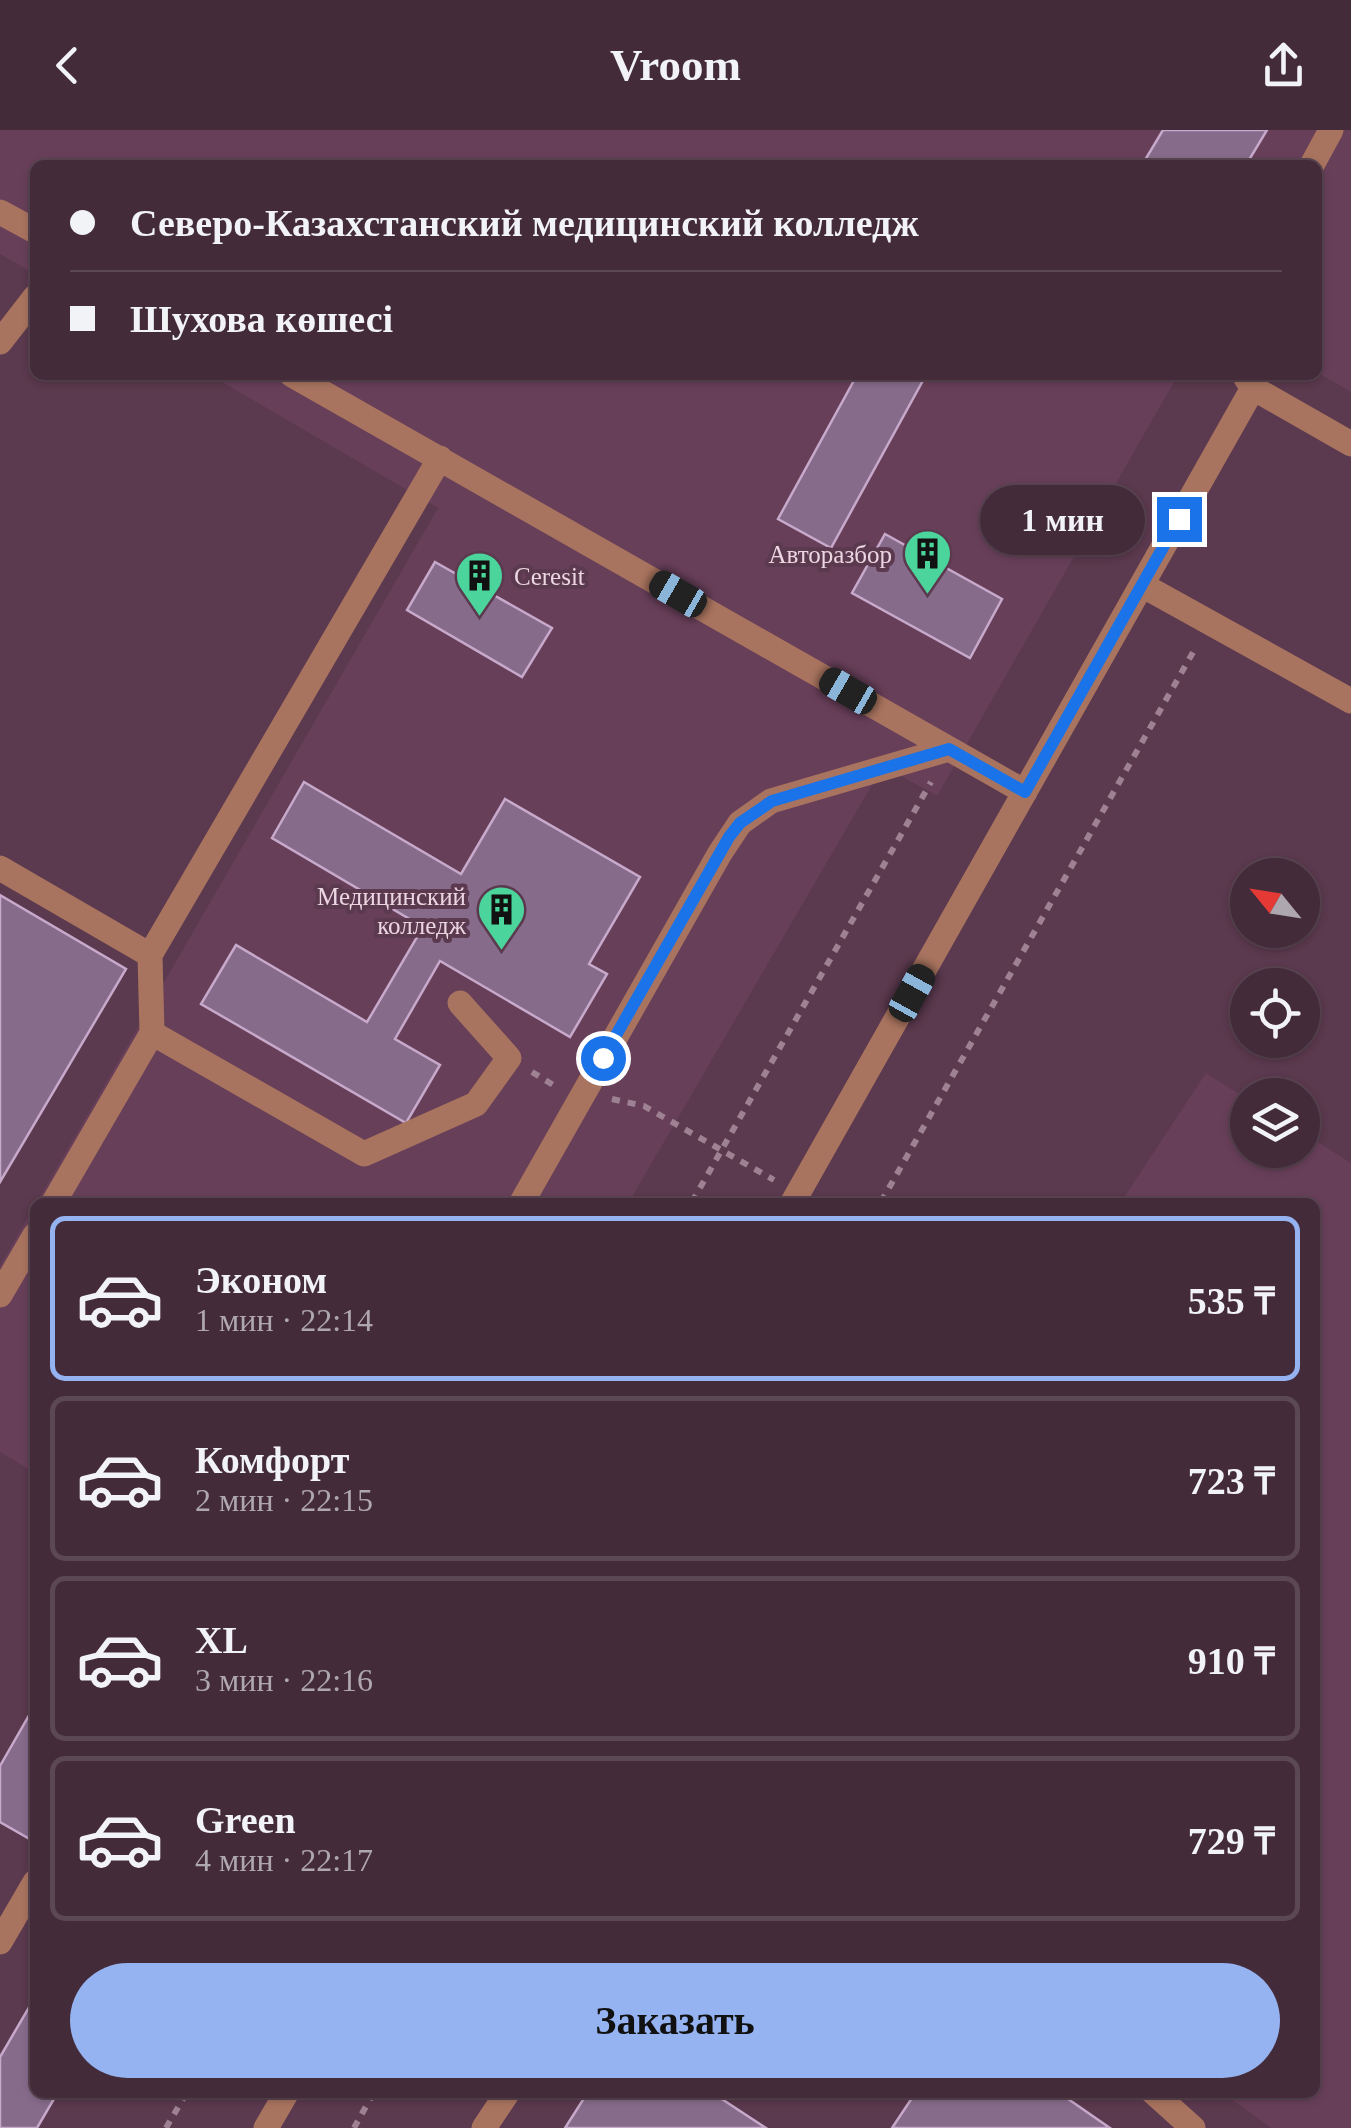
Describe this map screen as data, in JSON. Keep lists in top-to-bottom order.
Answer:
{
  "places": {
    "building": ["Авторазбор", "Ceresit", "Медицинский колледж"]
  },
  "north": "top left",
  "page": {
    "header": "Vroom",
    "banner": ["Северо-Казахстанский медицинский колледж", "Шухова көшесі"],
    "bubble": "1 мин",
    "list": [
      {
        "name": "Эконом",
        "note": "1 мин · 22:14",
        "value": "535 ₸"
      },
      {
        "name": "Комфорт",
        "note": "2 мин · 22:15",
        "value": "723 ₸"
      },
      {
        "name": "XL",
        "note": "3 мин · 22:16",
        "value": "910 ₸"
      },
      {
        "name": "Green",
        "note": "4 мин · 22:17",
        "value": "729 ₸"
      }
    ],
    "buttons": "Заказать"
  }
}
